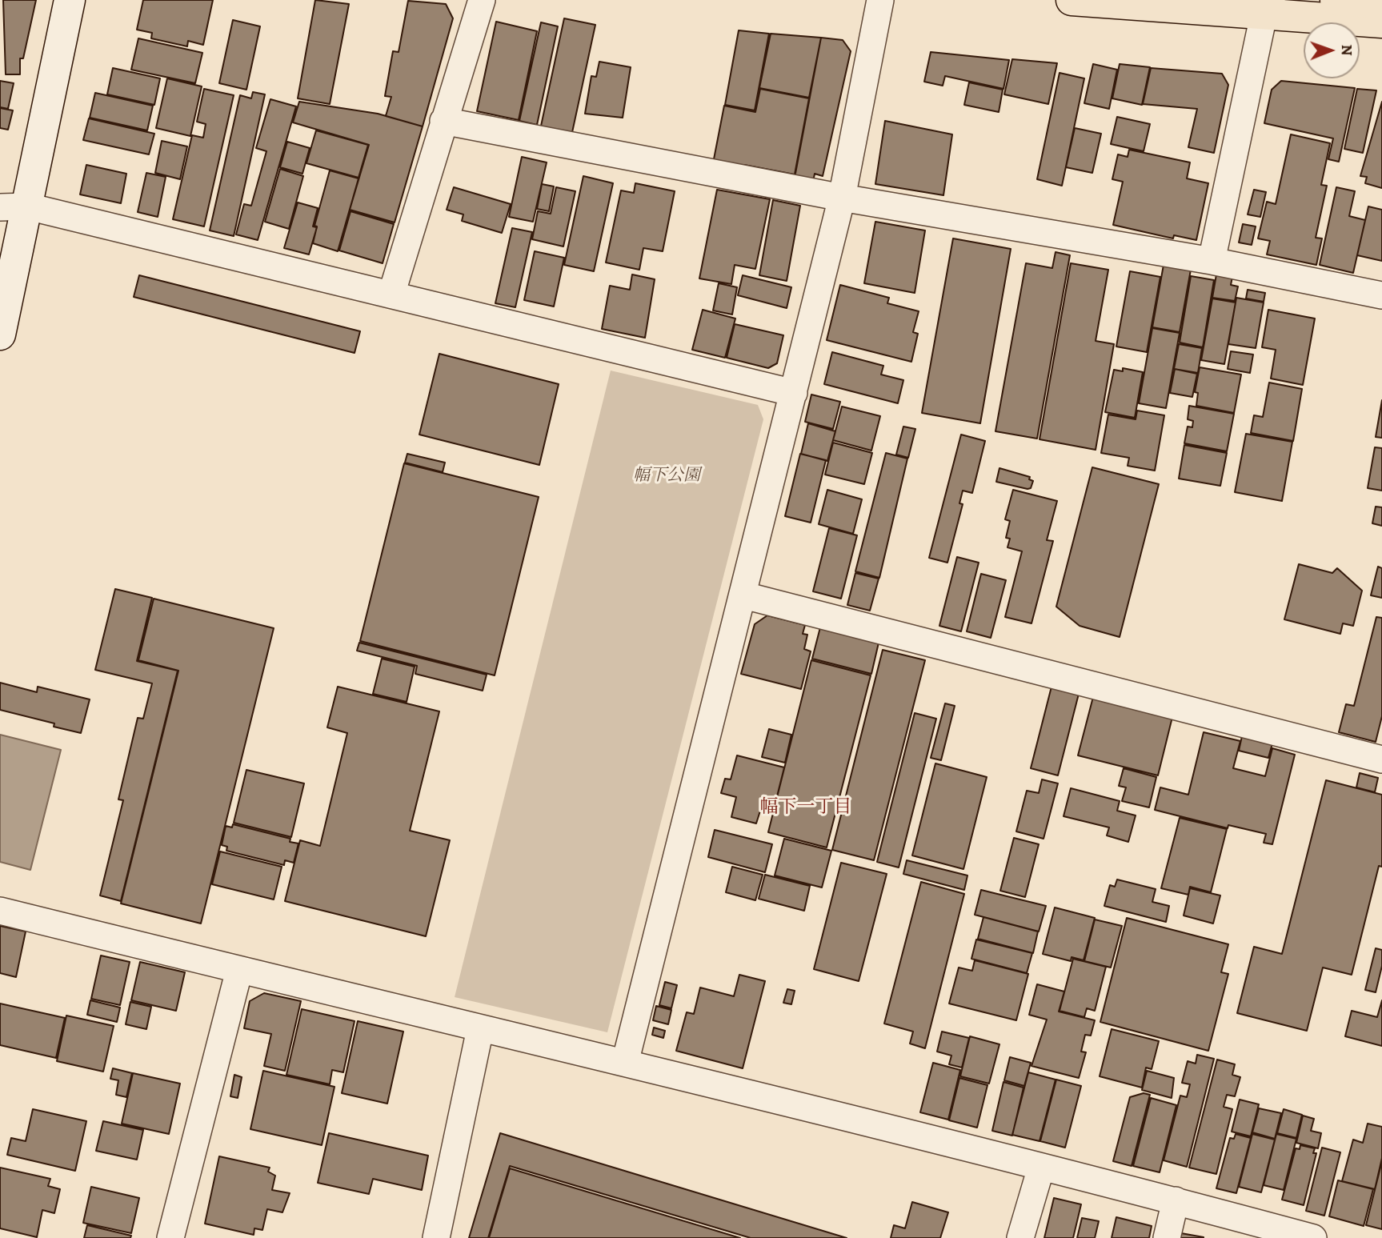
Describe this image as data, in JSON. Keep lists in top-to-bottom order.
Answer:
{
  "districts": ["幅下一丁目"],
  "parks": ["幅下公園"],
  "north": "right"
}
